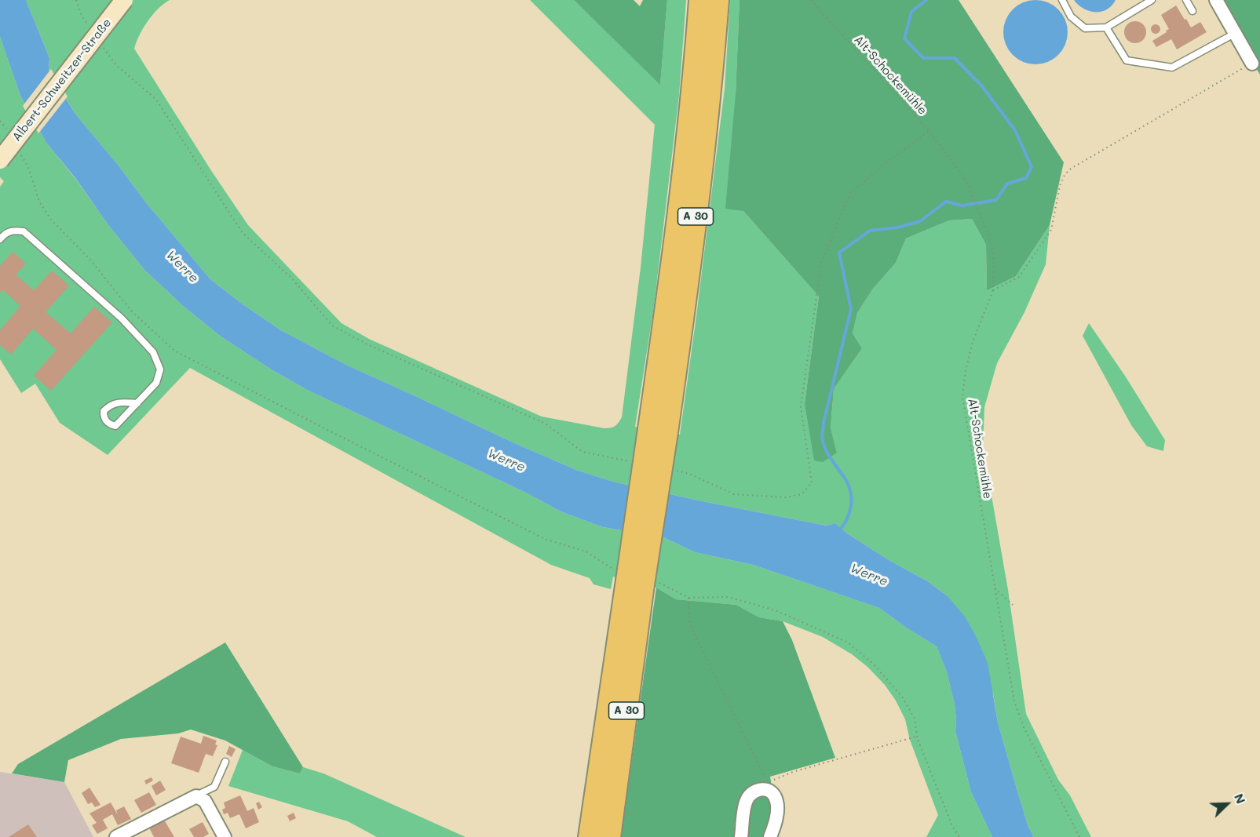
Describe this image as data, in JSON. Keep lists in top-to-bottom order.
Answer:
{
  "streets": {
    "highway": ["A 30"],
    "main road": ["Albert-Schweitzer-Straße"],
    "path": ["Alt-Schockemühle"]
  },
  "water": ["Werre"],
  "north": "top right"
}
